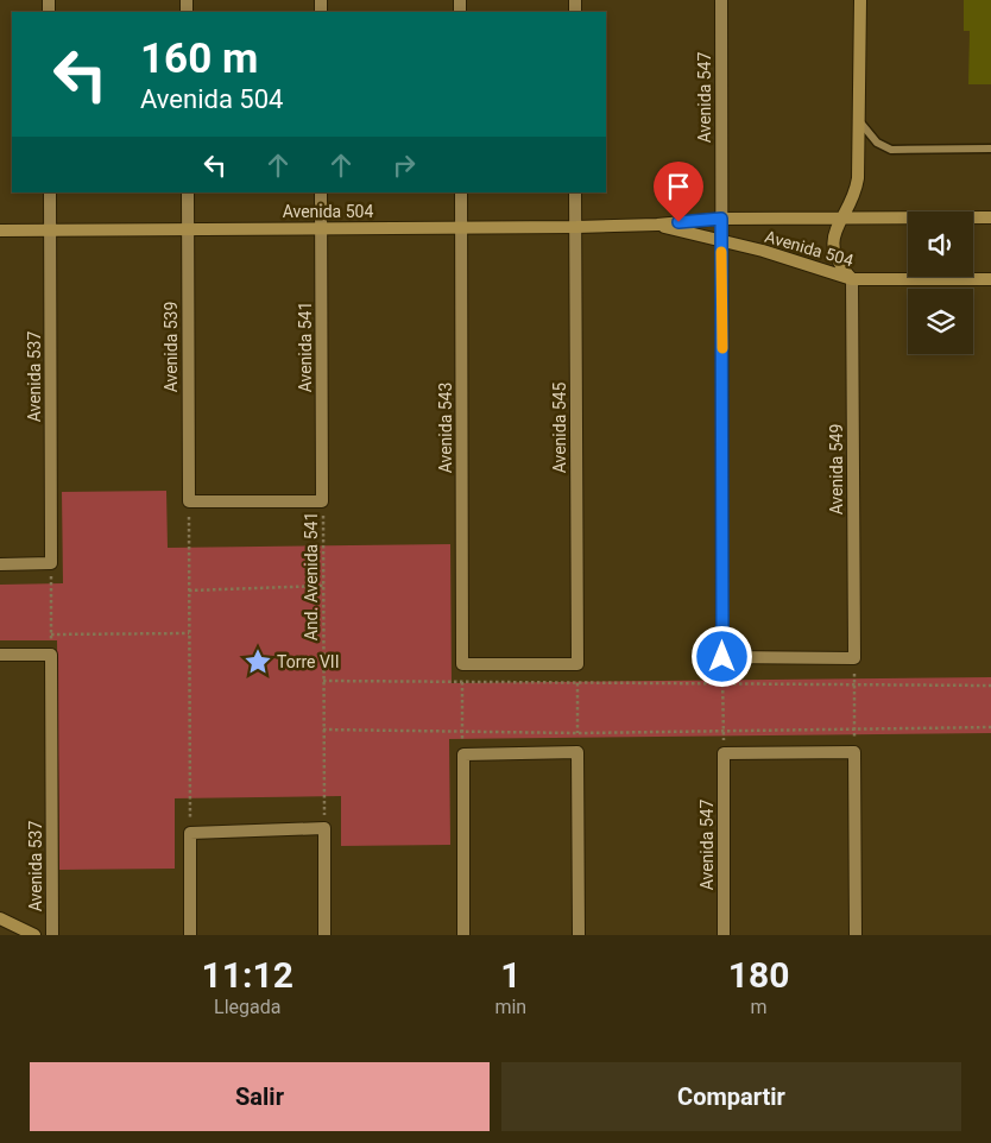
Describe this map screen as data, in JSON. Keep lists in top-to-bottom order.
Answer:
{
  "streets": {
    "street": [
      "Avenida 547",
      "Avenida 504",
      "Avenida 539",
      "Avenida 541",
      "Avenida 537",
      "Avenida 543",
      "Avenida 545",
      "Avenida 549"
    ],
    "path": ["And. Avenida 541"]
  },
  "crossings": [
    ["Avenida 547", "Avenida 504"],
    ["Avenida 504", "Avenida 539"],
    ["Avenida 504", "Avenida 541"],
    ["Avenida 504", "Avenida 537"],
    ["Avenida 504", "Avenida 543"],
    ["Avenida 504", "Avenida 545"],
    ["Avenida 504", "Avenida 549"],
    ["Avenida 541", "And. Avenida 541"]
  ],
  "places": {
    "place": ["Torre VII"]
  },
  "page": {
    "turn": ["160 m", "Avenida 504"],
    "eta": [
      "11:12",
      "Llegada",
      "1",
      "min",
      "180",
      "m"
    ],
    "buttons": ["Salir", "Compartir"]
  }
}
